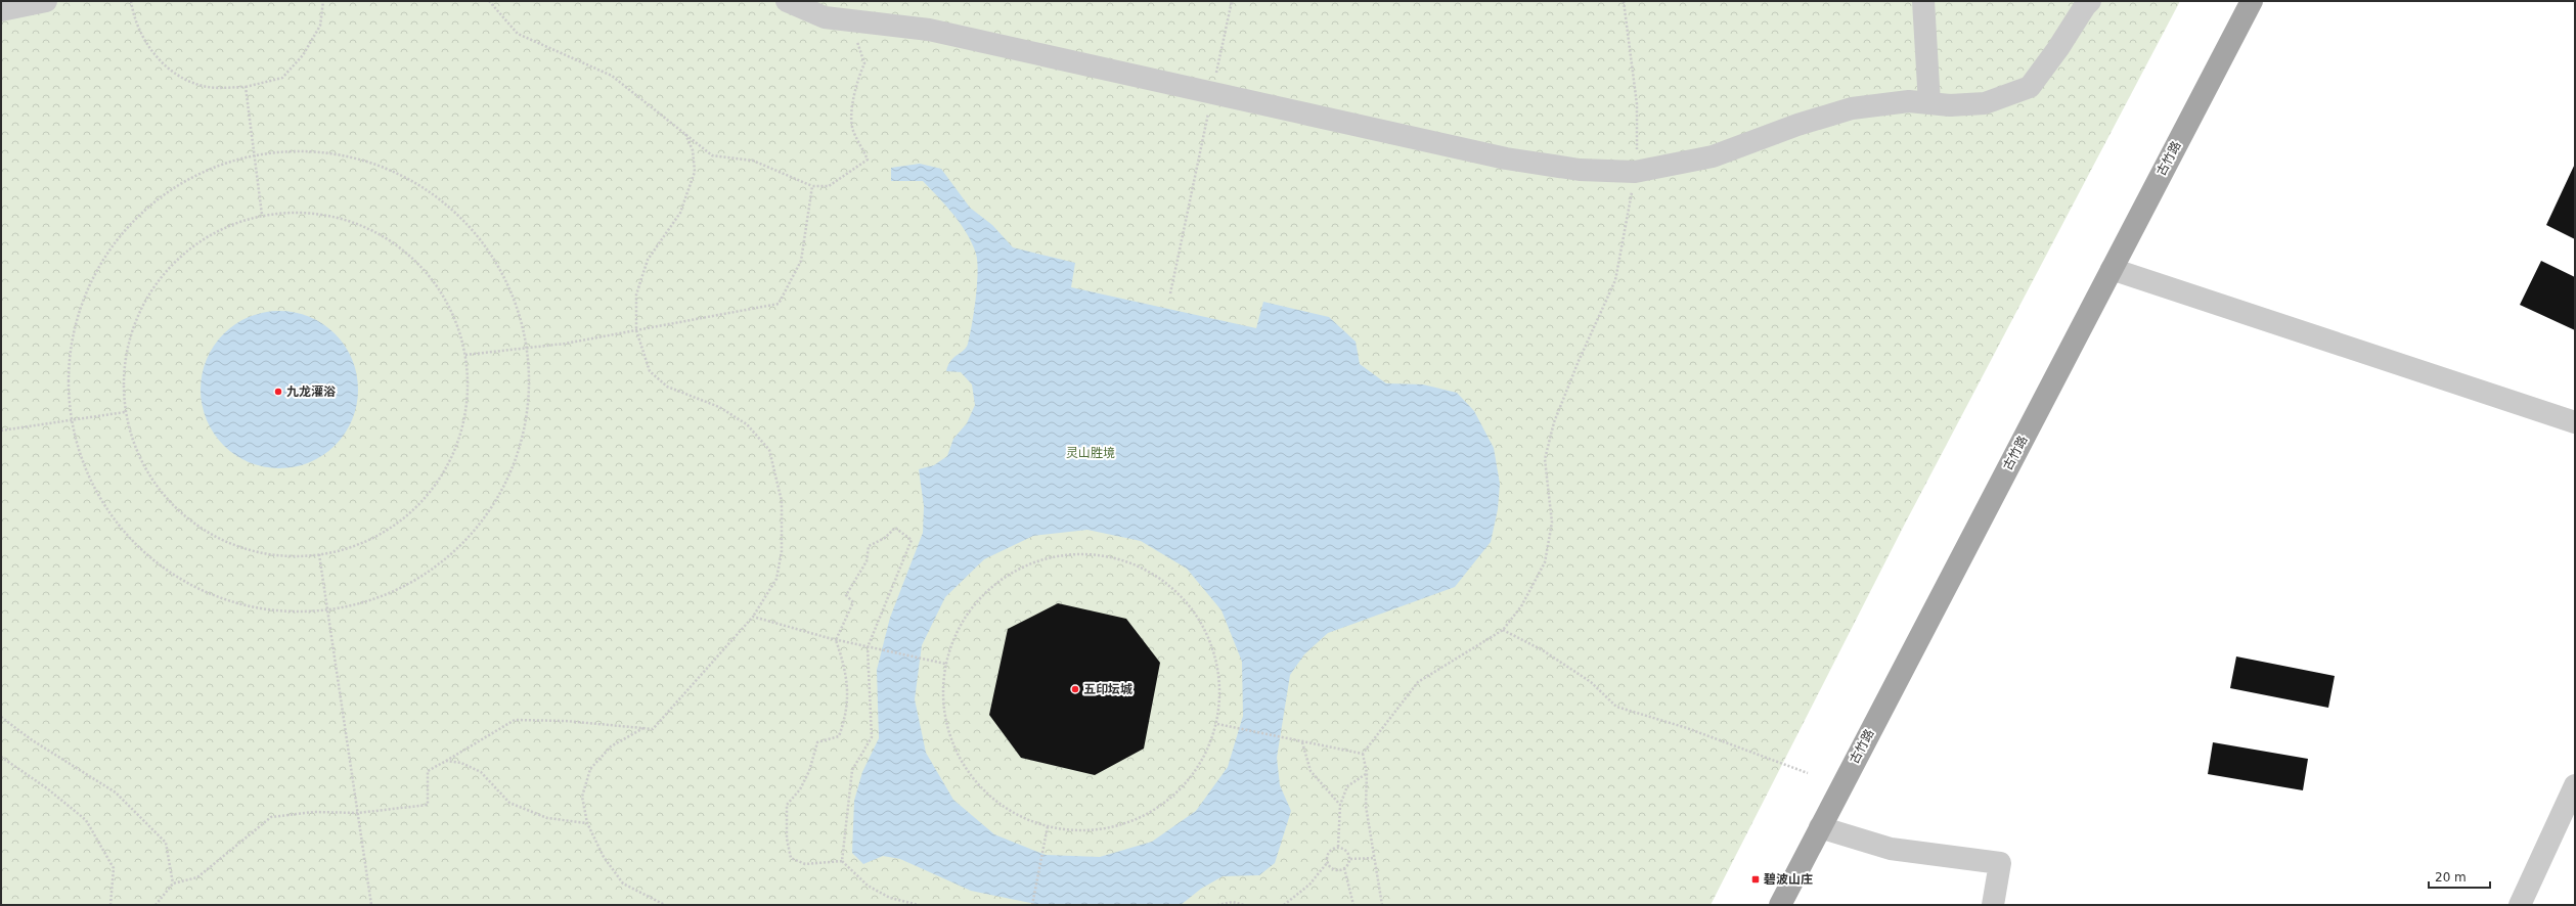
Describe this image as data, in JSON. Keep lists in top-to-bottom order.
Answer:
{
  "streets": {
    "main road": ["古竹路"]
  },
  "parks": ["灵山胜境"],
  "places": {
    "other": ["九龙灌浴", "五印坛城"],
    "transit": ["碧波山庄"]
  },
  "scale_bar": "20 m"
}
